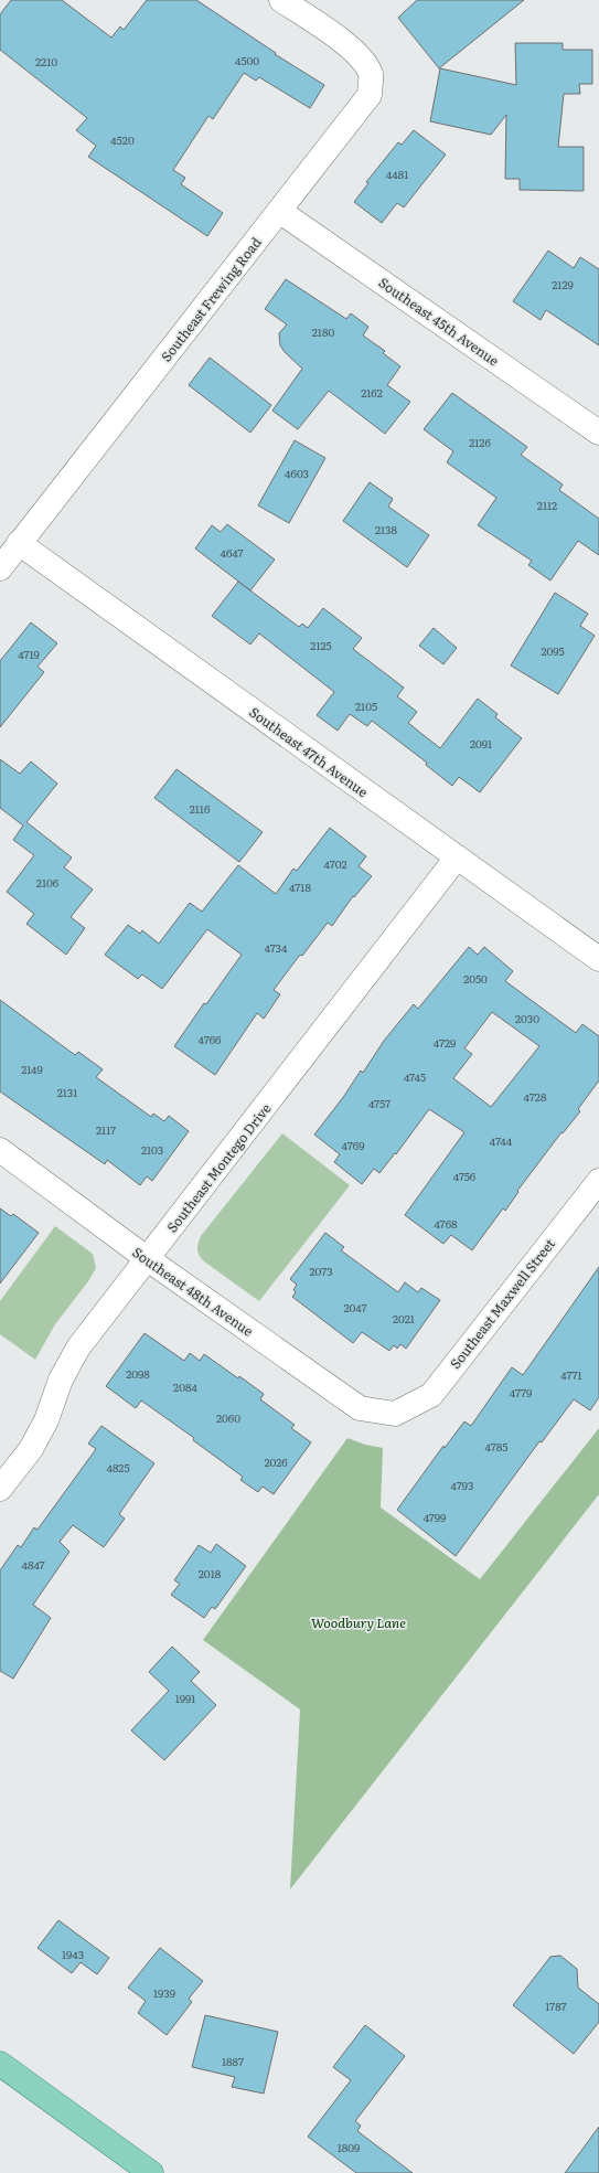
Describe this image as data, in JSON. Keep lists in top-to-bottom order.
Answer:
{
  "streets": {
    "street": [
      "Southeast Frewing Road",
      "Southeast 45th Avenue",
      "Southeast 47th Avenue",
      "Southeast Montego Drive",
      "Southeast 48th Avenue",
      "Southeast Maxwell Street"
    ]
  },
  "crossings": [
    ["Southeast Frewing Road", "Southeast 45th Avenue"],
    ["Southeast Frewing Road", "Southeast 47th Avenue"],
    ["Southeast 47th Avenue", "Southeast Montego Drive"],
    ["Southeast Montego Drive", "Southeast 48th Avenue"],
    ["Southeast 48th Avenue", "Southeast Maxwell Street"]
  ],
  "parks": ["Woodbury Lane"],
  "house_numbers": [
    "4500",
    "2210",
    "4520",
    "4481",
    "2129",
    "2180",
    "2162",
    "2126",
    "4603",
    "2112",
    "2138",
    "4647",
    "2125",
    "2095",
    "4719",
    "2105",
    "2091",
    "2116",
    "4702",
    "2106",
    "4718",
    "4734",
    "2050",
    "2030",
    "4766",
    "4729",
    "2149",
    "4745",
    "2131",
    "4728",
    "4757",
    "2117",
    "4744",
    "4769",
    "2103",
    "4756",
    "4768",
    "2073",
    "2047",
    "2021",
    "2098",
    "4771",
    "2084",
    "4779",
    "2060",
    "4785",
    "2026",
    "4825",
    "4793",
    "4799",
    "4847",
    "2018",
    "1991",
    "1943",
    "1939",
    "1787",
    "1887",
    "1809"
  ]
}
